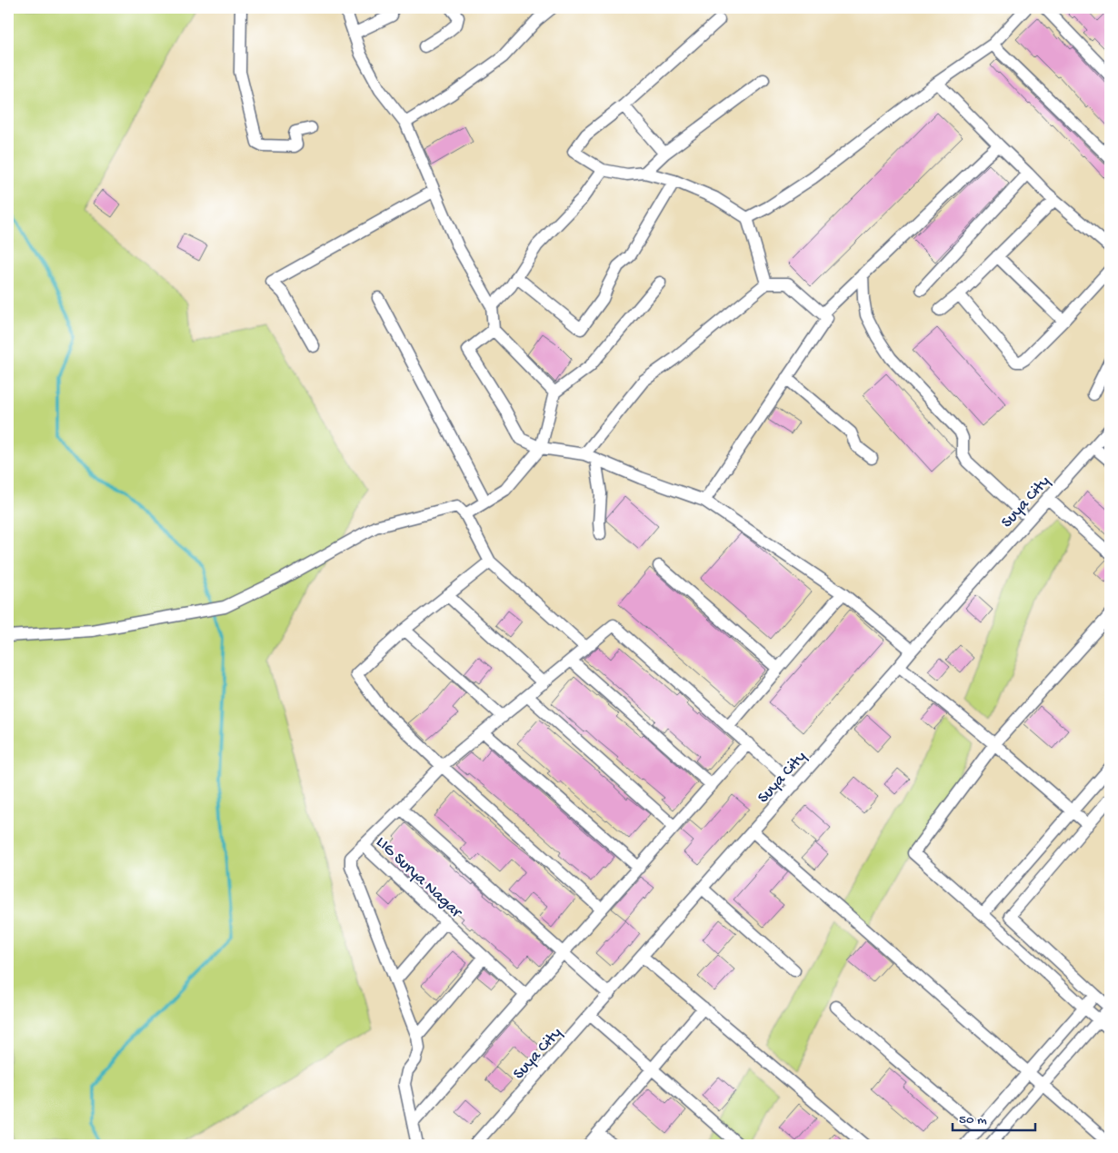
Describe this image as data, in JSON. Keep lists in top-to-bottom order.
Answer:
{
  "streets": {
    "street": ["Suya City", "LIG Surya Nagar"]
  },
  "crossings": [
    ["Suya City", "LIG Surya Nagar"]
  ],
  "scale_bar": "50 m"
}
